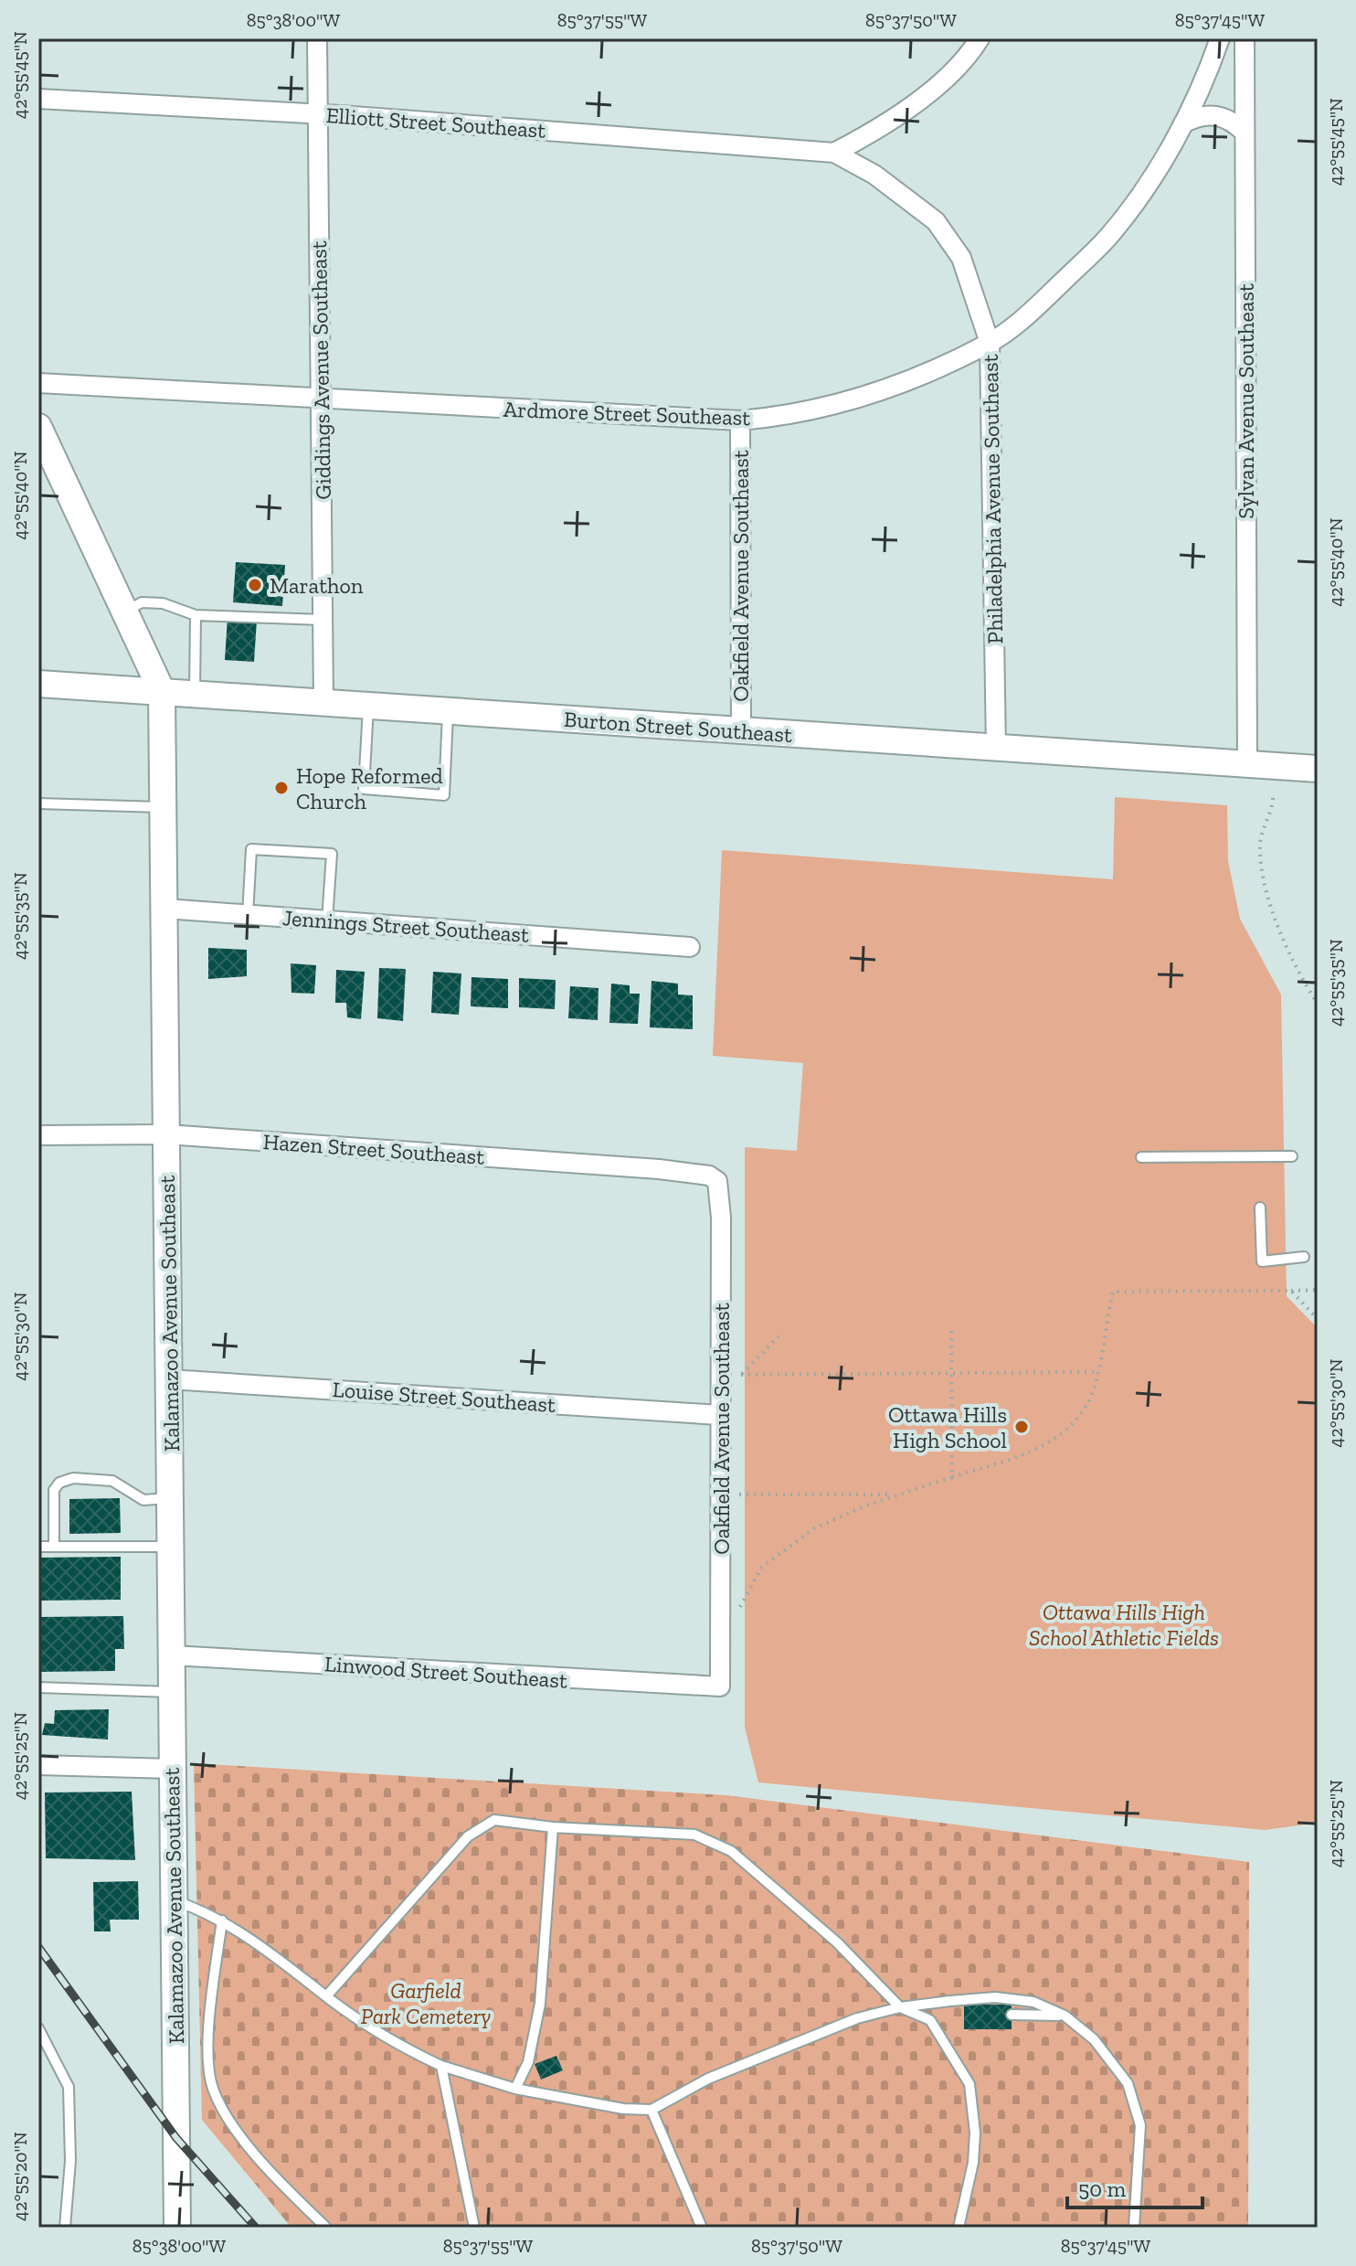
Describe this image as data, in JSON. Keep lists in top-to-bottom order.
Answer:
{
  "streets": {
    "main road": ["Burton Street Southeast", "Kalamazoo Avenue Southeast"],
    "street": [
      "Elliott Street Southeast",
      "Giddings Avenue Southeast",
      "Sylvan Avenue Southeast",
      "Ardmore Street Southeast",
      "Philadelphia Avenue Southeast",
      "Oakfield Avenue Southeast",
      "Jennings Street Southeast",
      "Hazen Street Southeast",
      "Louise Street Southeast",
      "Linwood Street Southeast"
    ]
  },
  "crossings": [
    ["Elliott Street Southeast", "Giddings Avenue Southeast"],
    ["Elliott Street Southeast", "Philadelphia Avenue Southeast"],
    ["Giddings Avenue Southeast", "Ardmore Street Southeast"],
    ["Giddings Avenue Southeast", "Burton Street Southeast"],
    ["Sylvan Avenue Southeast", "Burton Street Southeast"],
    ["Ardmore Street Southeast", "Philadelphia Avenue Southeast"],
    ["Ardmore Street Southeast", "Oakfield Avenue Southeast"],
    ["Philadelphia Avenue Southeast", "Burton Street Southeast"],
    ["Oakfield Avenue Southeast", "Burton Street Southeast"],
    ["Oakfield Avenue Southeast", "Hazen Street Southeast"],
    ["Oakfield Avenue Southeast", "Louise Street Southeast"],
    ["Oakfield Avenue Southeast", "Linwood Street Southeast"],
    ["Burton Street Southeast", "Kalamazoo Avenue Southeast"],
    ["Jennings Street Southeast", "Kalamazoo Avenue Southeast"],
    ["Hazen Street Southeast", "Kalamazoo Avenue Southeast"],
    ["Kalamazoo Avenue Southeast", "Louise Street Southeast"],
    ["Kalamazoo Avenue Southeast", "Linwood Street Southeast"]
  ],
  "parks": ["Ottawa Hills High School Athletic Fields", "Garfield Park Cemetery"],
  "places": ["Marathon", "Hope Reformed Church", "Ottawa Hills High School"],
  "scale_bar": "50 m",
  "coordinates": [
    "85°38'00\"W",
    "85°37'55\"W",
    "85°37'50\"W",
    "85°37'45\"W",
    "42°55'45\"N",
    "42°55'40\"N",
    "42°55'35\"N",
    "42°55'30\"N",
    "42°55'25\"N",
    "42°55'20\"N"
  ]
}
